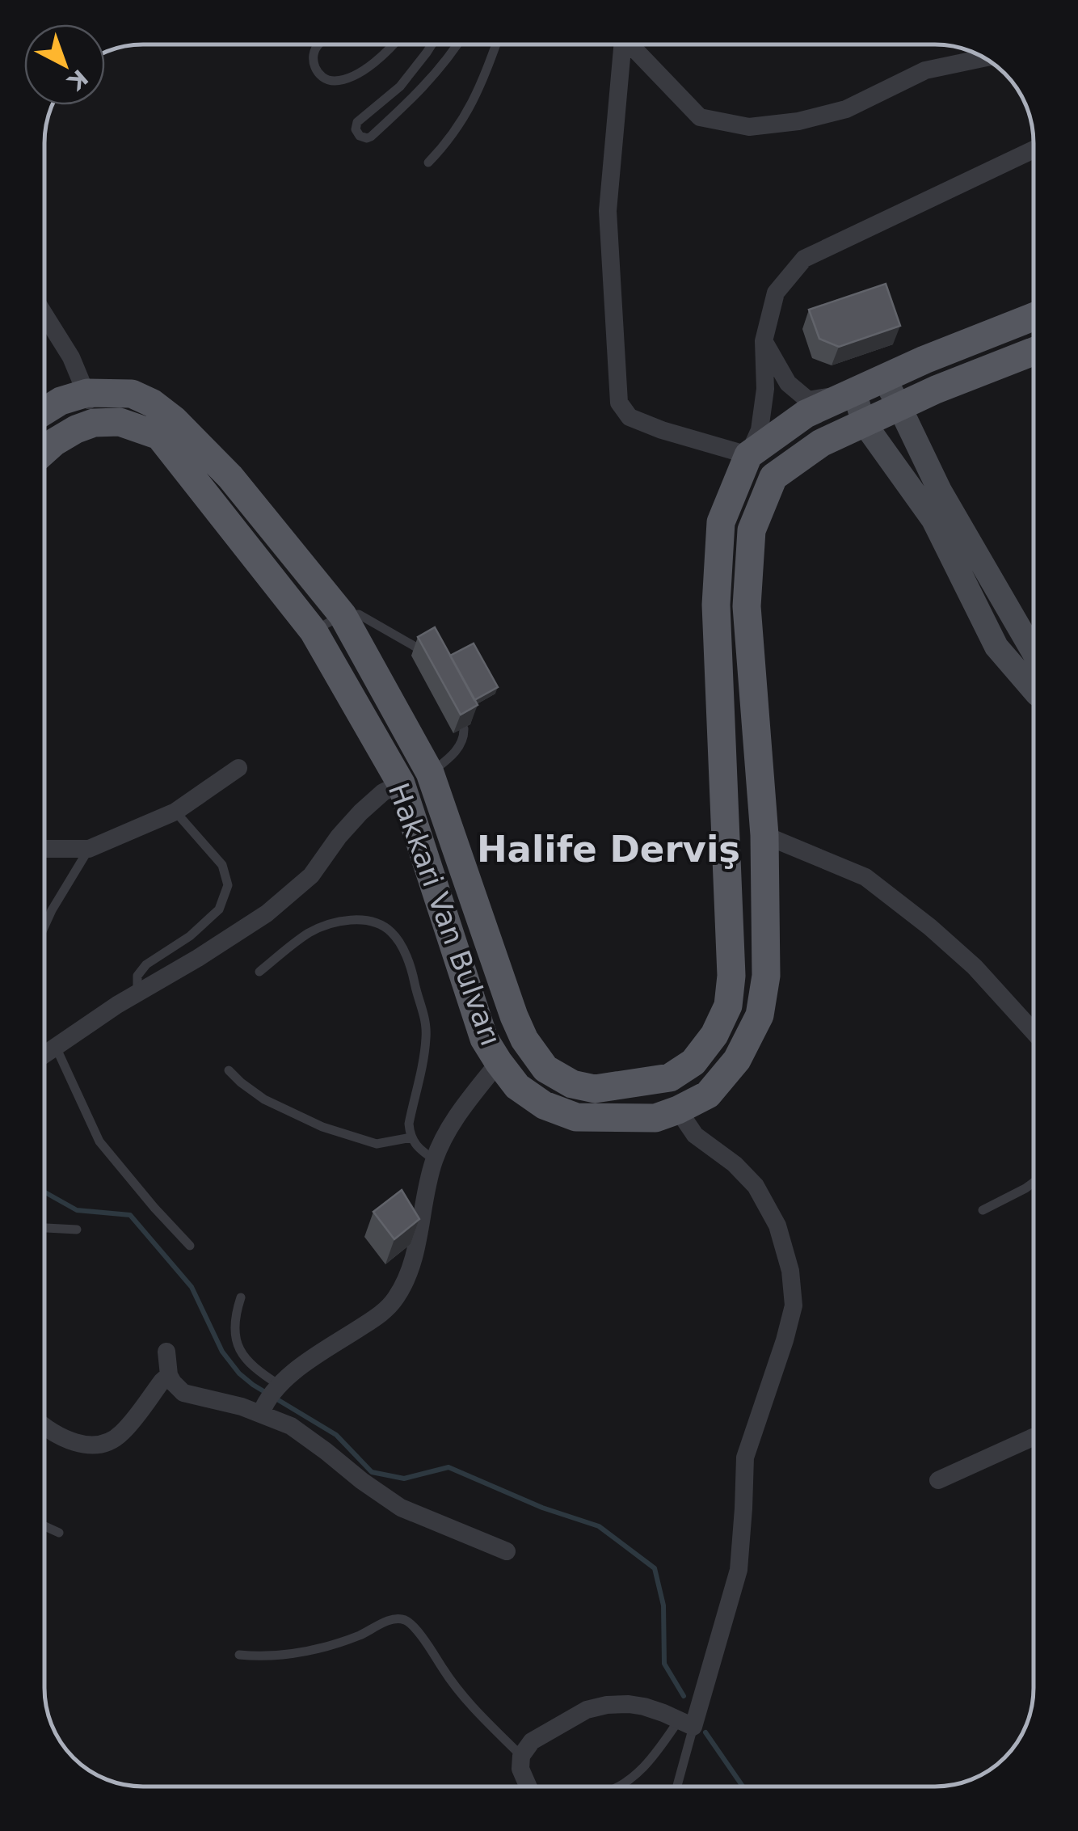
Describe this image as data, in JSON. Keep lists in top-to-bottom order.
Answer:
{
  "streets": {
    "main road": ["Hakkari Van Bulvarı"]
  },
  "districts": ["Halife Derviş"],
  "north": "bottom right"
}
